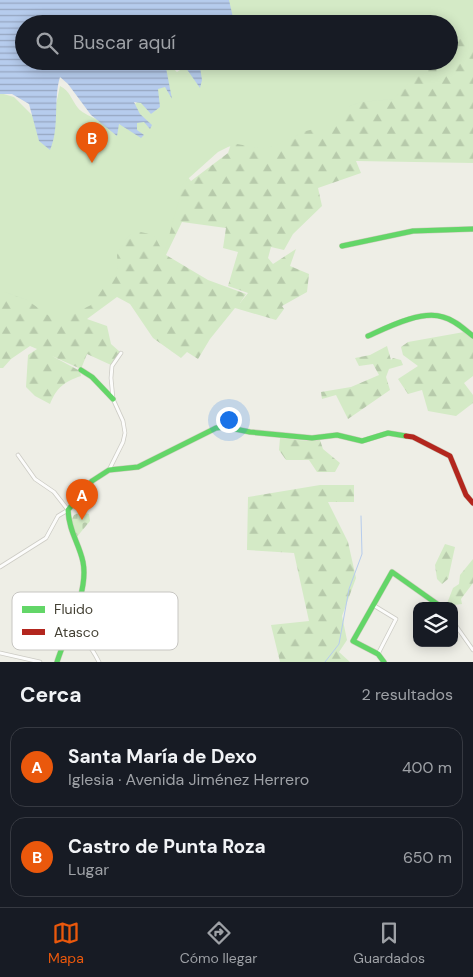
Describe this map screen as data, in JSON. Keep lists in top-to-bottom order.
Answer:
{
  "legend": ["Fluido", "Atasco"],
  "page": {
    "search": "Buscar aquí",
    "pins": ["B", "A"],
    "heading": ["Cerca", "2 resultados"],
    "list": [
      {
        "mark": "A",
        "name": "Santa María de Dexo",
        "note": "Iglesia · Avenida Jiménez Herrero",
        "value": "400 m"
      },
      {
        "mark": "B",
        "name": "Castro de Punta Roza",
        "note": "Lugar",
        "value": "650 m"
      }
    ],
    "nav": ["Mapa", "Cómo llegar", "Guardados"]
  }
}
